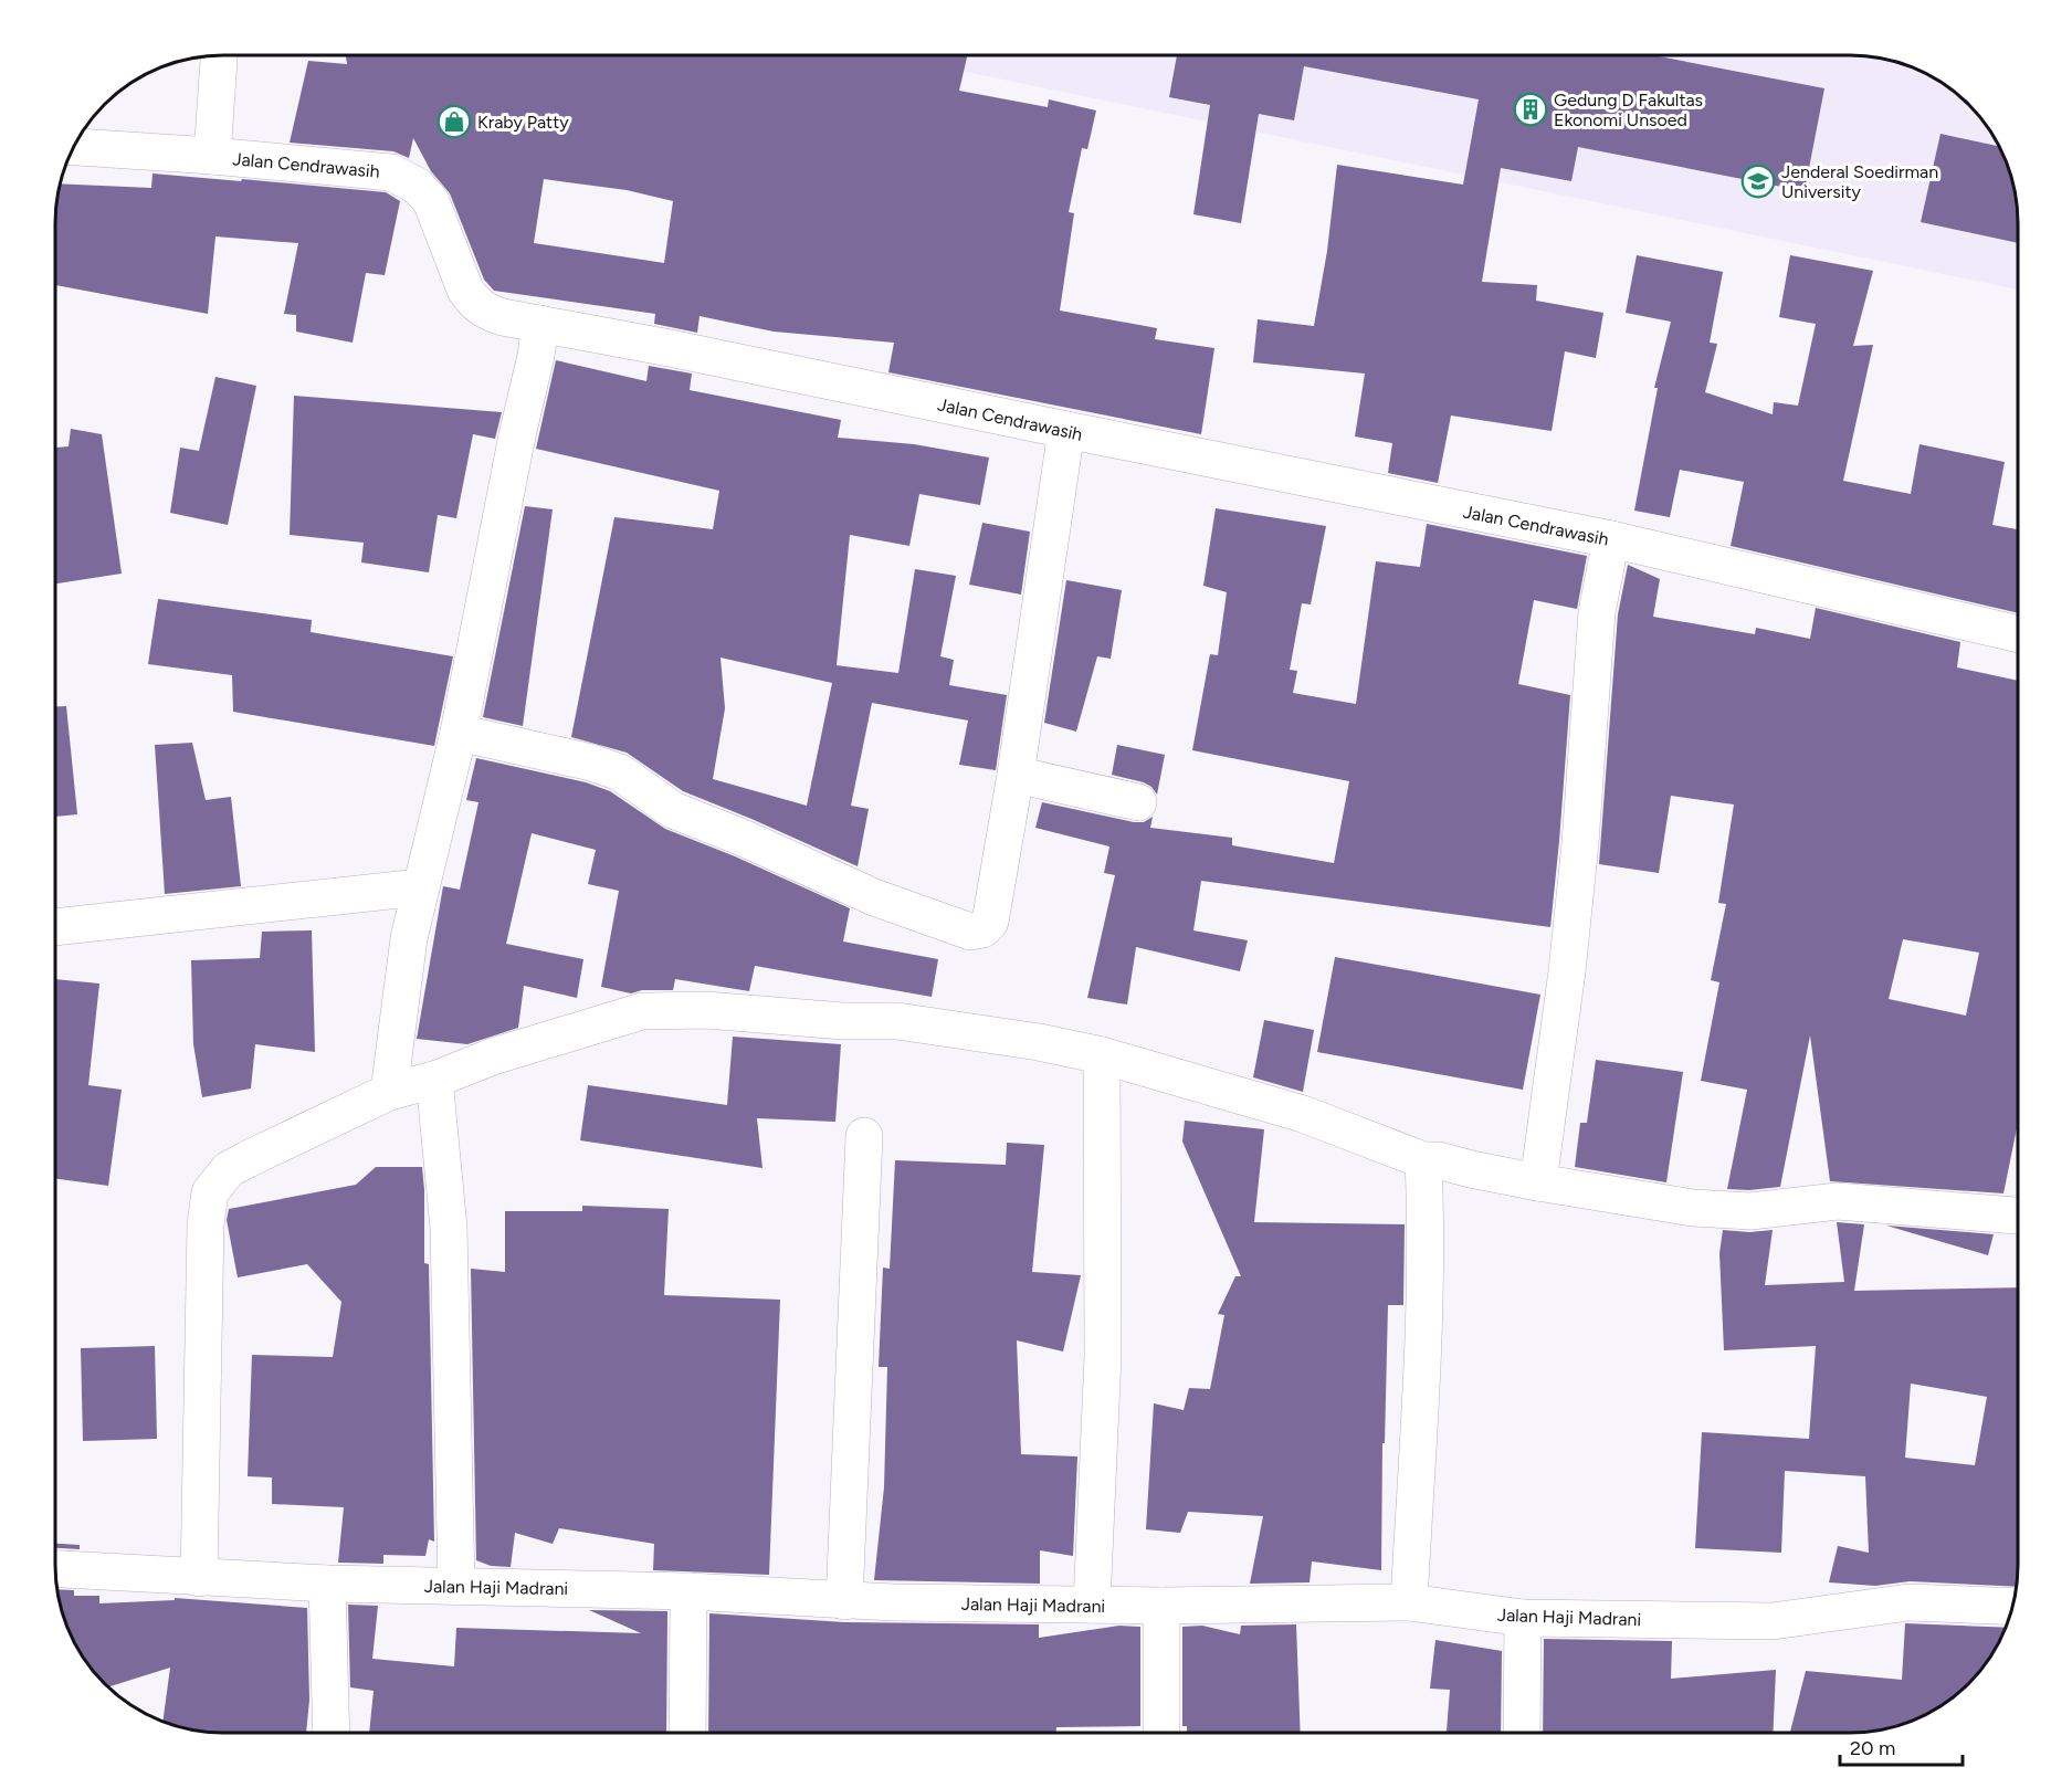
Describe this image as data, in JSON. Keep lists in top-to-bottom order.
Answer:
{
  "streets": {
    "street": ["Jalan Cendrawasih", "Jalan Haji Madrani"]
  },
  "places": {
    "building": ["Gedung D Fakultas Ekonomi Unsoed"],
    "shop": ["Kraby Patty"],
    "school or university": ["Jenderal Soedirman University"]
  },
  "scale_bar": "20 m"
}
